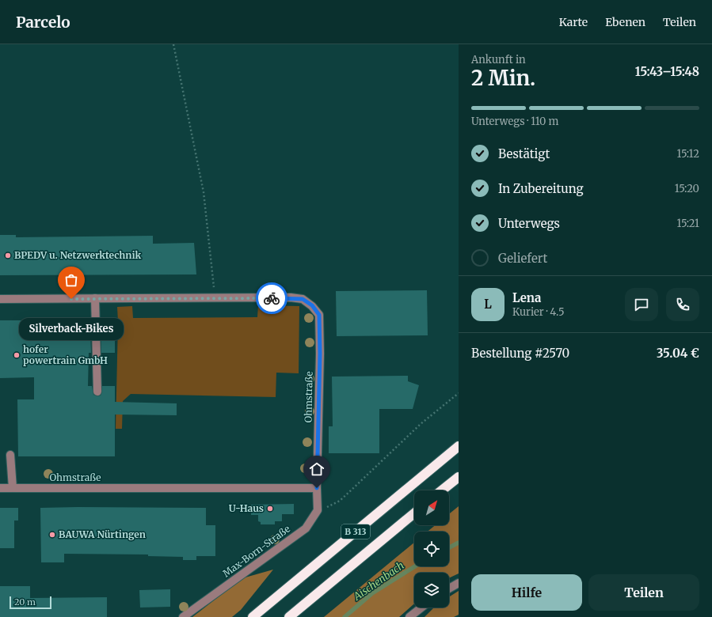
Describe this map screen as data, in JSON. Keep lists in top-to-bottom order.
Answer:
{
  "streets": {
    "highway": ["B 313"],
    "street": ["Ohmstraße", "Max-Born-Straße"]
  },
  "water": ["Aischenbach"],
  "places": [
    "BPEDV u. Netzwerktechnik",
    "Silverback-Bikes",
    "hofer powertrain GmbH",
    "U-Haus",
    "BAUWA Nürtingen"
  ],
  "scale_bar": "20 m",
  "north": "top right",
  "page": {
    "header": "Parcelo",
    "nav": ["Karte", "Ebenen", "Teilen"],
    "heading": ["2 Min.", "Ankunft in", "15:43–15:48"],
    "panel": [
      "Lena",
      "Kurier · 4.5",
      "Bestellung #2570",
      "35.04 €"
    ],
    "bar": "Unterwegs · 110 m",
    "list": [
      ["Bestätigt", "15:12"],
      ["In Zubereitung", "15:20"],
      ["Unterwegs", "15:21"],
      "Geliefert"
    ],
    "round": "L",
    "bubble": "Silverback-Bikes",
    "buttons": ["Hilfe", "Teilen"],
    "scale": "20 m"
  }
}
